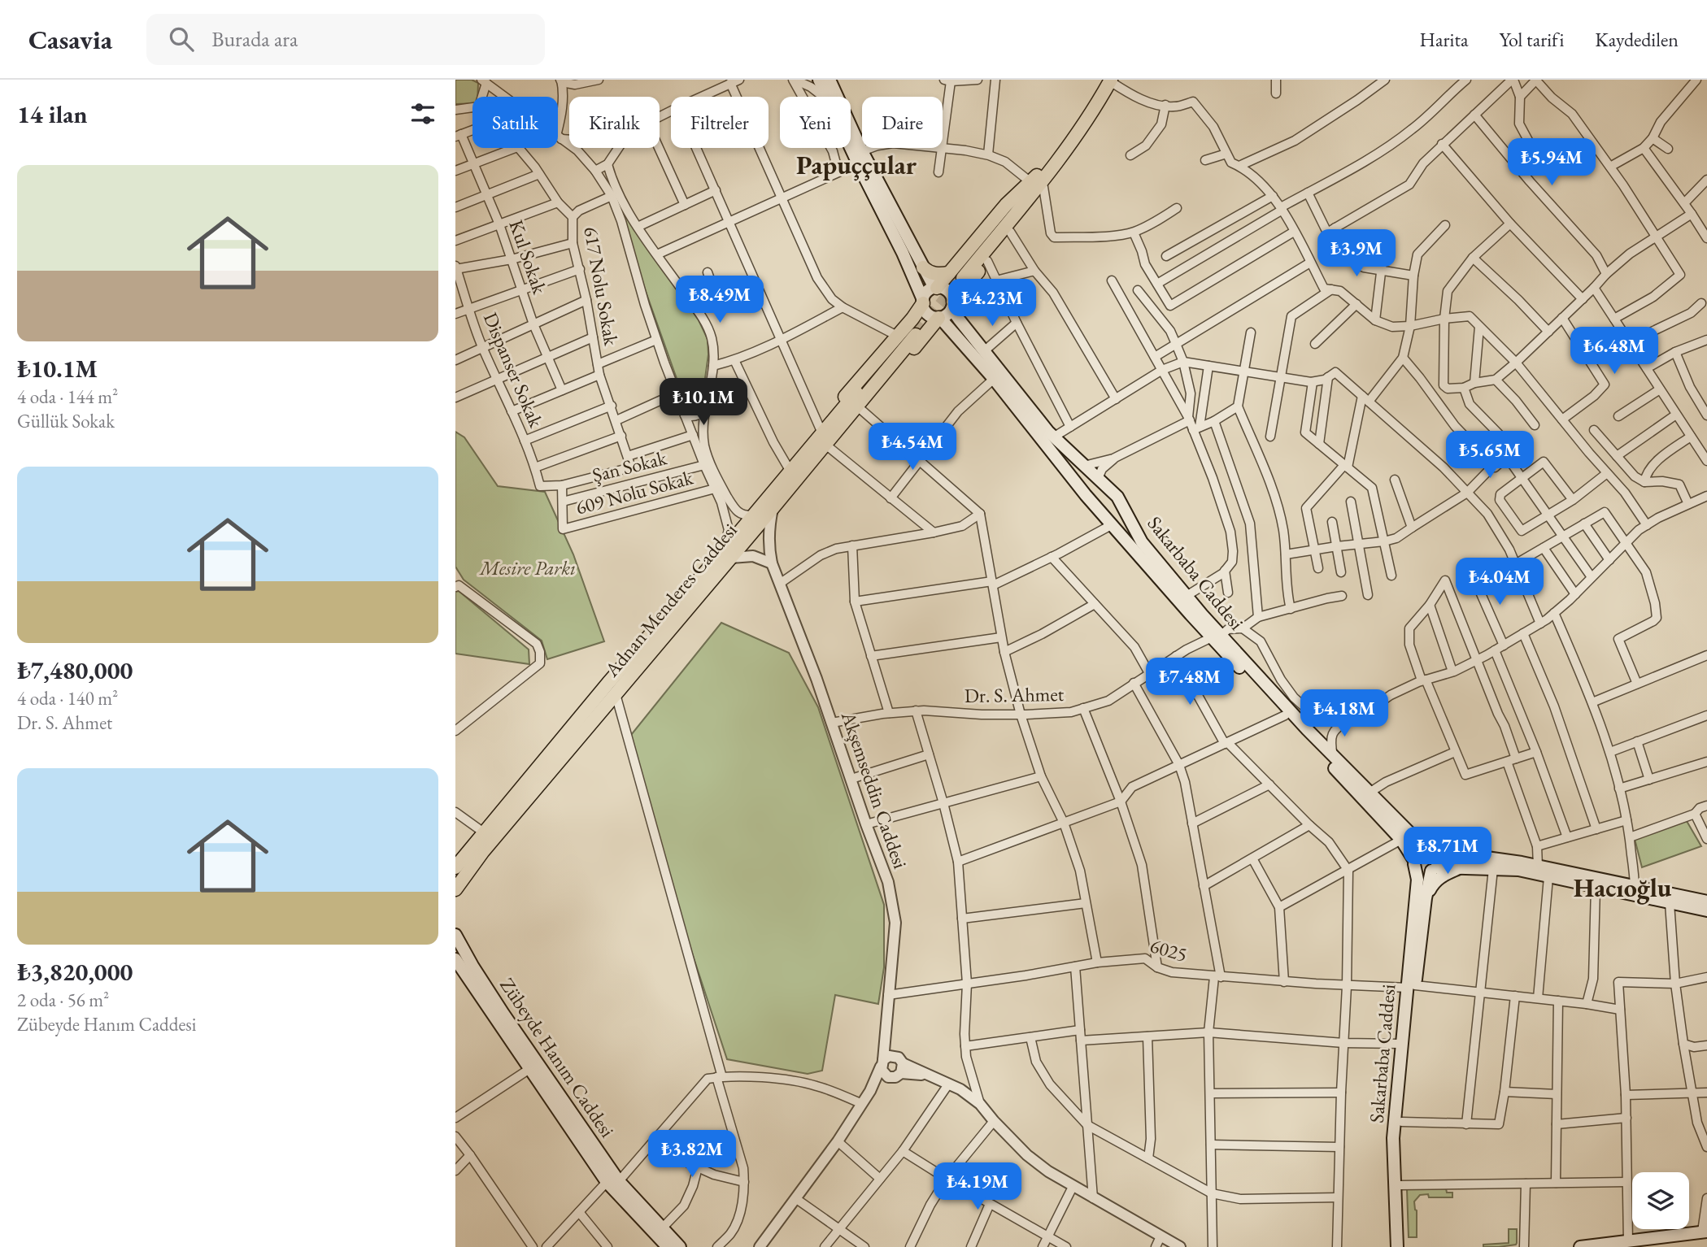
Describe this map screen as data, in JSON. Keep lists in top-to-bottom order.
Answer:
{
  "streets": {
    "main road": ["Sakarbaba Caddesi", "Adnan Menderes Caddesi", "Zübeyde Hanım Caddesi"],
    "street": [
      "Kul Sokak",
      "617 Nolu Sokak",
      "Dispanser Sokak",
      "Şan Sokak",
      "609 Nolu Sokak",
      "Dr. S. Ahmet",
      "Akşemseddin Caddesi",
      "6025"
    ]
  },
  "crossings": [
    ["617 Nolu Sokak", "Dispanser Sokak"],
    ["Şan Sokak", "609 Nolu Sokak"],
    ["Sakarbaba Caddesi", "Dr. S. Ahmet"],
    ["Sakarbaba Caddesi", "6025"],
    ["Adnan Menderes Caddesi", "Akşemseddin Caddesi"],
    ["Dr. S. Ahmet", "Akşemseddin Caddesi"],
    ["Akşemseddin Caddesi", "6025"]
  ],
  "districts": ["Papuççular", "Hacıoğlu"],
  "parks": ["Mesire Parkı"],
  "page": {
    "header": "Casavia",
    "search": "Burada ara",
    "nav": ["Harita", "Yol tarifi", "Kaydedilen"],
    "heading": "14 ilan",
    "chip": [
      "Satılık",
      "Kiralık",
      "Filtreler",
      "Yeni",
      "Daire"
    ],
    "price": [
      "₺5.94M",
      "₺3.9M",
      "₺8.49M",
      "₺4.23M",
      "₺6.48M",
      "₺10.1M",
      "₺4.54M",
      "₺5.65M",
      "₺4.04M",
      "₺7.48M",
      "₺4.18M",
      "₺8.71M",
      "₺3.82M",
      "₺4.19M"
    ],
    "list": [
      {
        "name": "₺10.1M",
        "note": "4 oda · 144 m² · Güllük Sokak"
      },
      {
        "name": "₺7,480,000",
        "note": "4 oda · 140 m² · Dr. S. Ahmet"
      },
      {
        "name": "₺3,820,000",
        "note": "2 oda · 56 m² · Zübeyde Hanım Caddesi"
      }
    ]
  }
}
